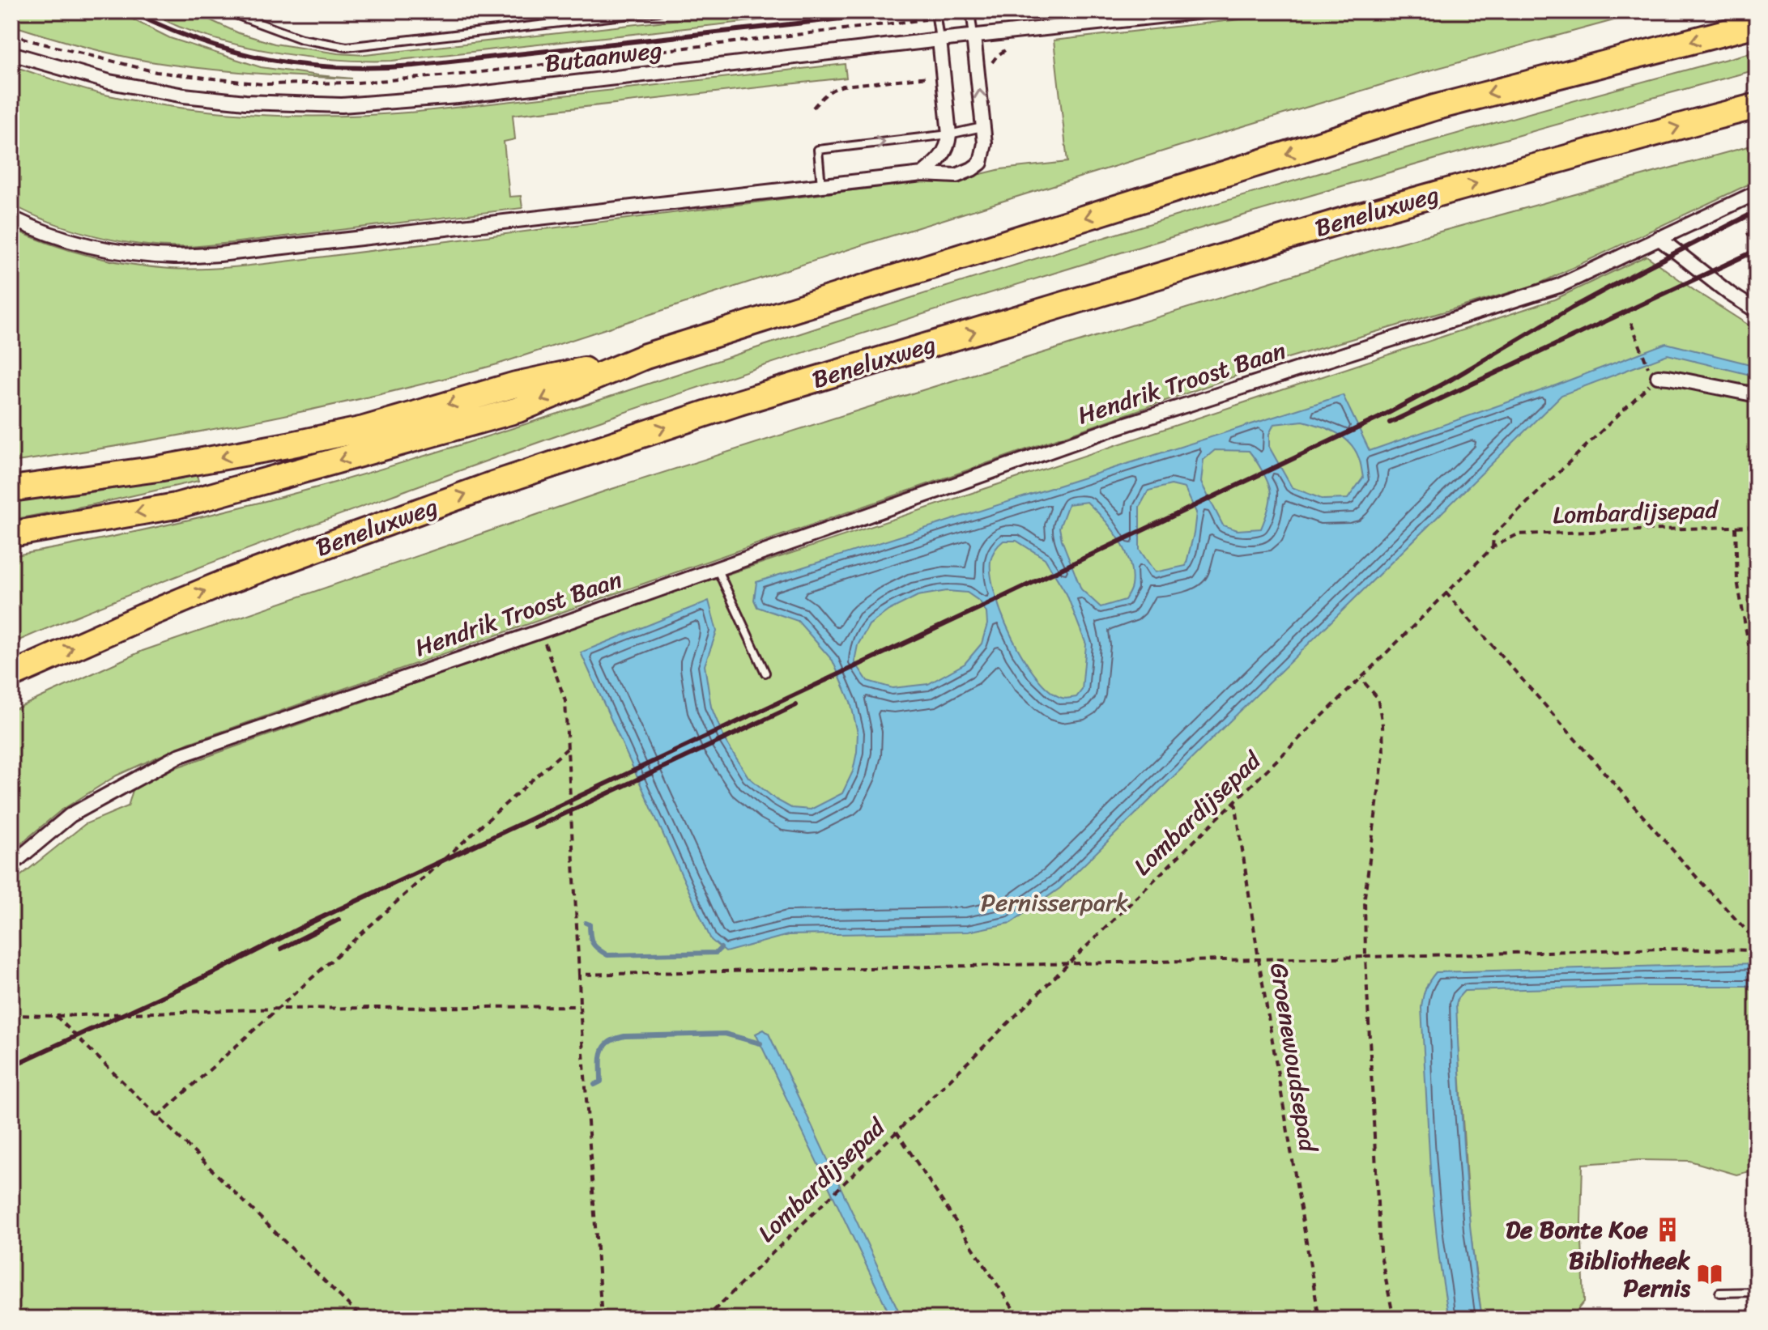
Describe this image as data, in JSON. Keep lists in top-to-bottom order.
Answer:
{
  "streets": {
    "highway": ["Beneluxweg"],
    "street": ["Butaanweg", "Hendrik Troost Baan"],
    "path": ["Lombardijsepad", "Groenewoudsepad"]
  },
  "crossings": [
    ["Lombardijsepad", "Groenewoudsepad"]
  ],
  "parks": ["Pernisserpark"],
  "places": {
    "building": ["De Bonte Koe"],
    "library": ["Bibliotheek Pernis"]
  }
}
